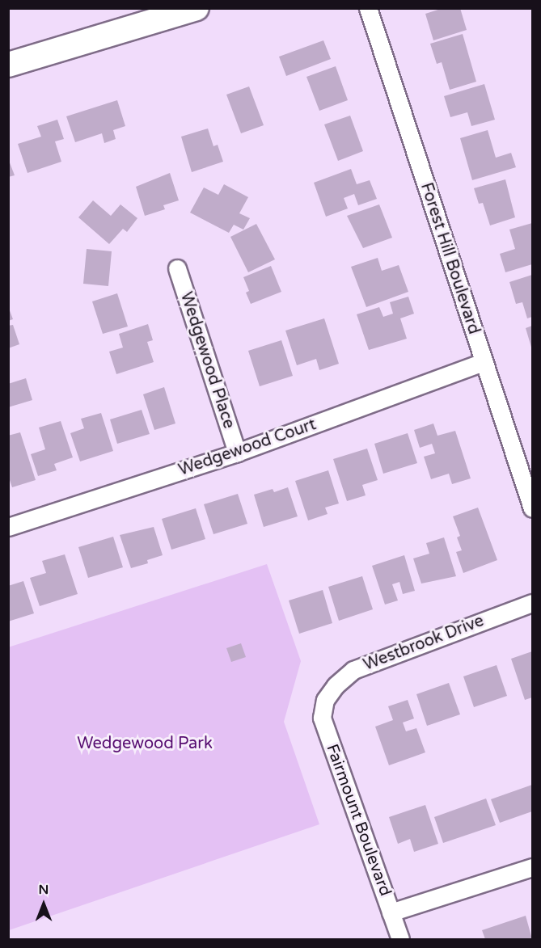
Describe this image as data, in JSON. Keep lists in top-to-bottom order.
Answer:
{
  "streets": {
    "street": [
      "Forest Hill Boulevard",
      "Wedgewood Place",
      "Wedgewood Court",
      "Westbrook Drive",
      "Fairmount Boulevard"
    ]
  },
  "crossings": [
    ["Forest Hill Boulevard", "Wedgewood Court"],
    ["Wedgewood Place", "Wedgewood Court"],
    ["Westbrook Drive", "Fairmount Boulevard"]
  ],
  "parks": ["Wedgewood Park"],
  "north": "top"
}
